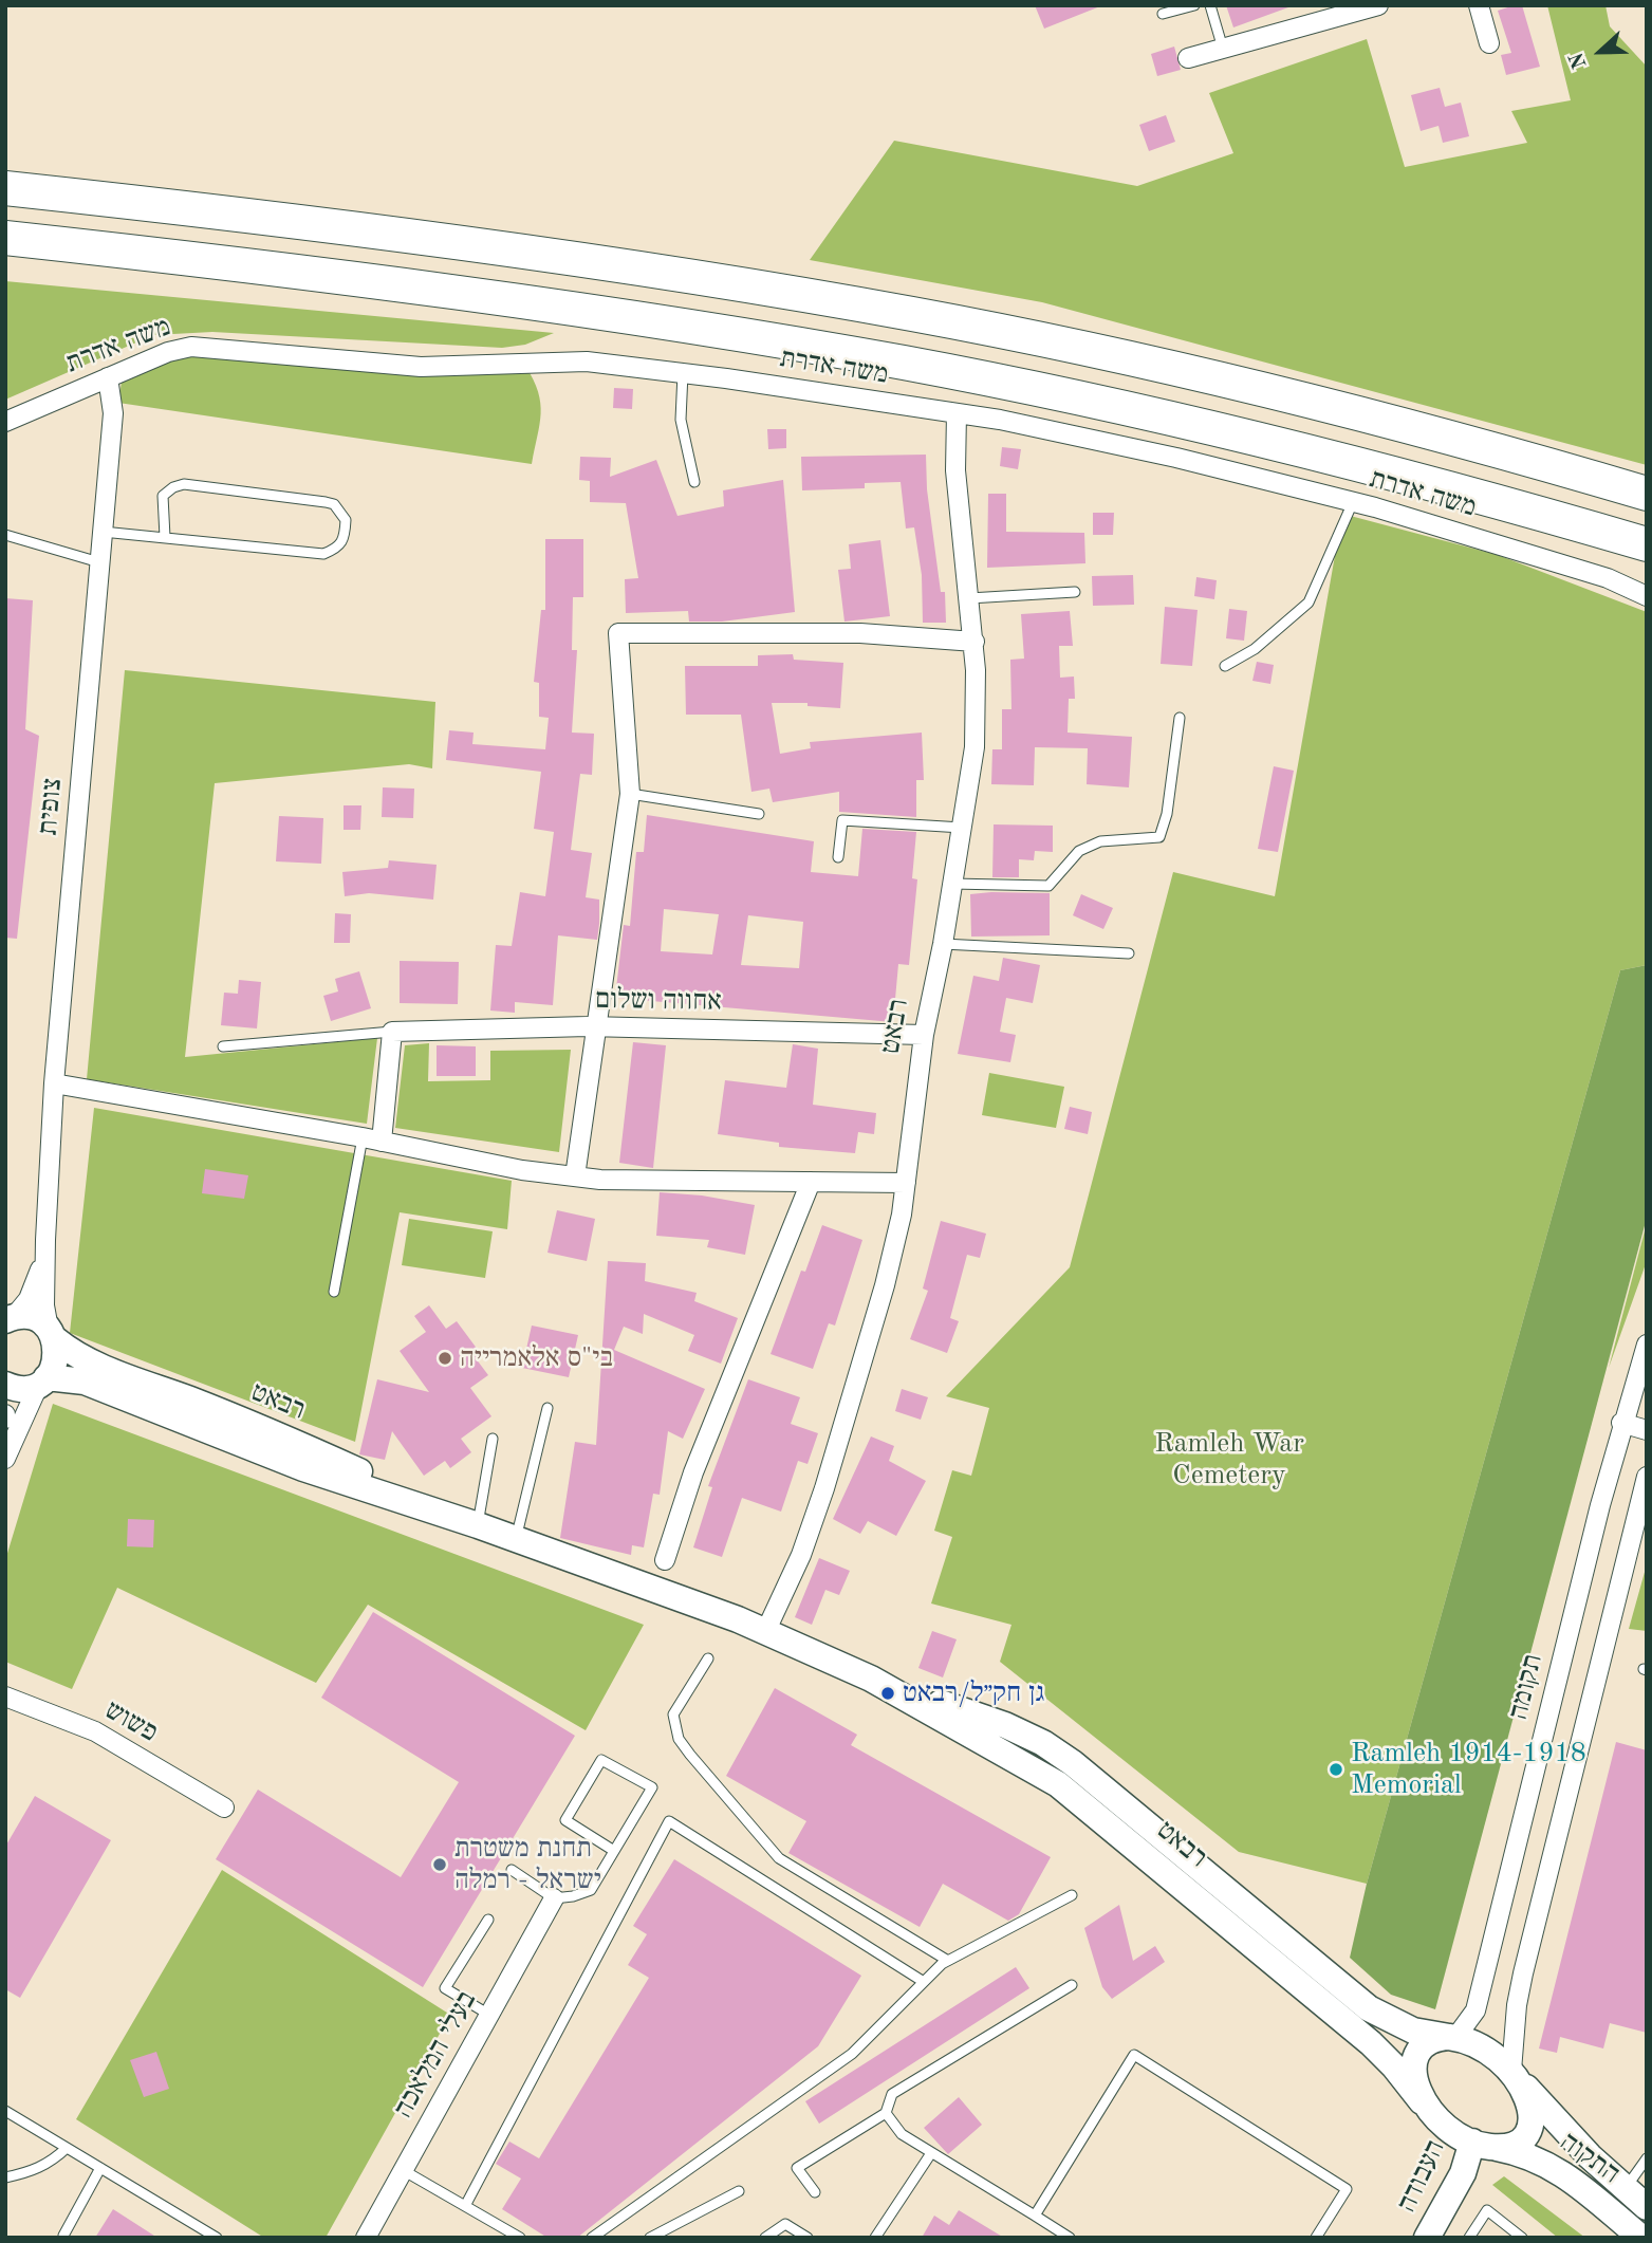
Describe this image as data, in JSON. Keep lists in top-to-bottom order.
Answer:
{
  "streets": {
    "street": [
      "משה אדרת",
      "צופית",
      "אחווה ושלום",
      "רבאט",
      "תקומה",
      "פשוש",
      "בעלי המלאכה",
      "התקוה",
      "העבודה"
    ]
  },
  "crossings": [
    ["משה אדרת", "צופית"],
    ["משה אדרת", "רבאט"],
    ["צופית", "רבאט"],
    ["אחווה ושלום", "רבאט"],
    ["רבאט", "תקומה"],
    ["רבאט", "התקוה"],
    ["רבאט", "העבודה"],
    ["תקומה", "התקוה"],
    ["תקומה", "העבודה"],
    ["התקוה", "העבודה"]
  ],
  "parks": ["Ramleh War Cemetery"],
  "places": [
    "בי\"ס אלאמרייה",
    "גן חק״ל/רבאט",
    "Ramleh 1914-1918 Memorial",
    "תחנת משטרת ישראל - רמלה"
  ],
  "north": "left"
}
